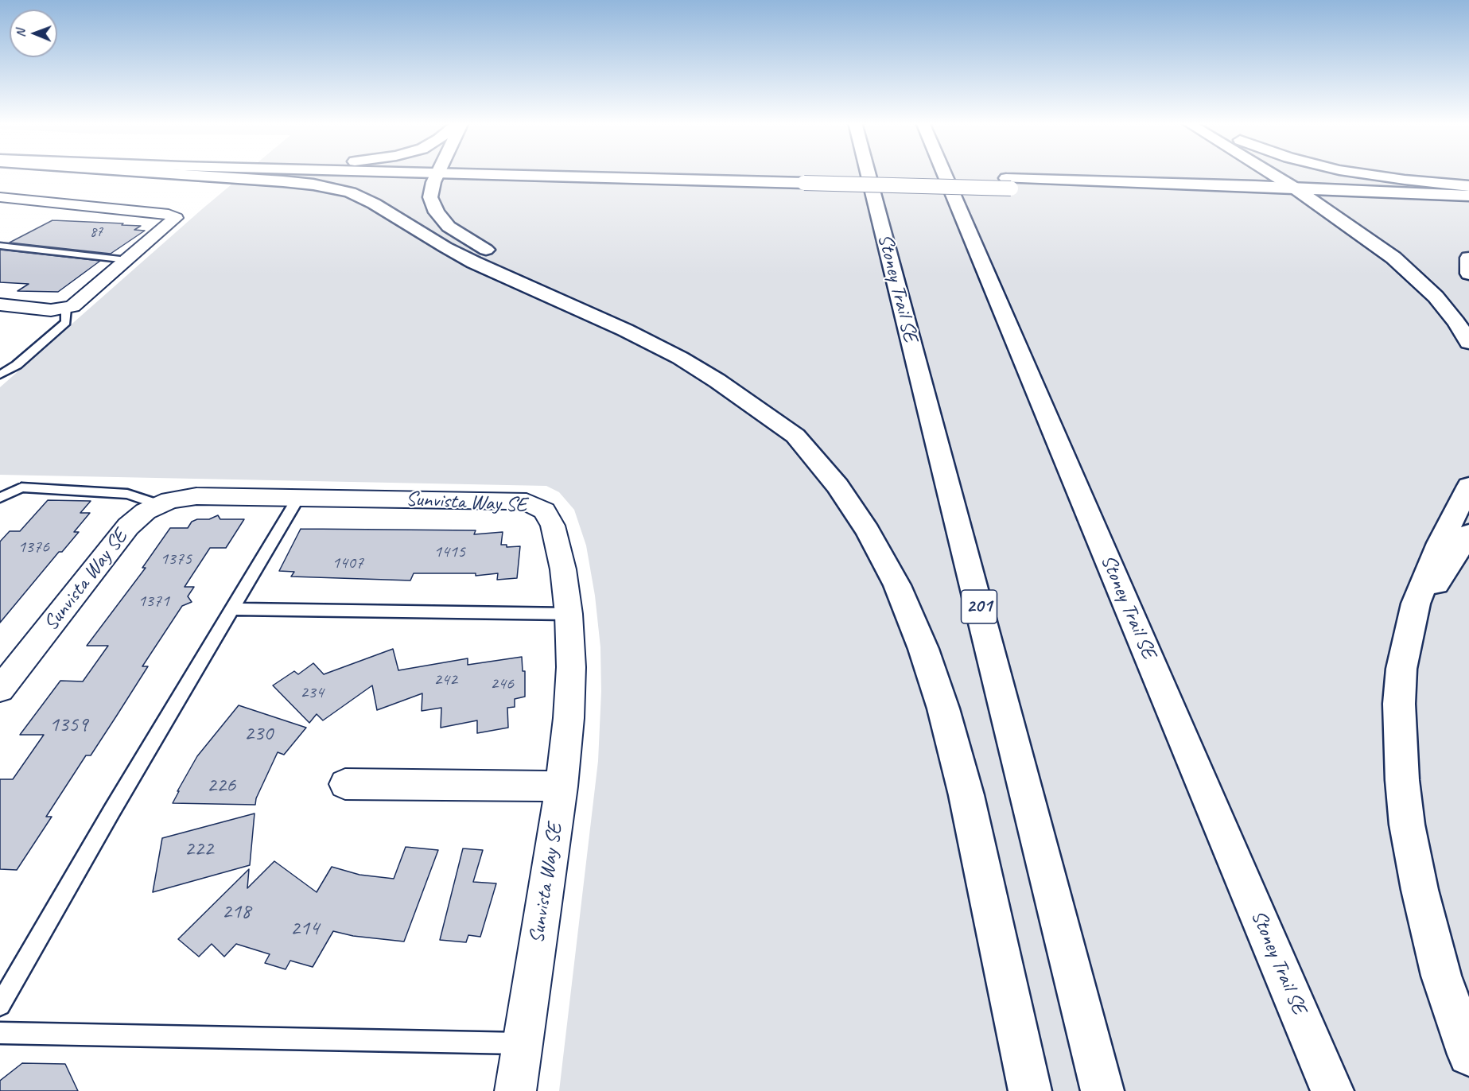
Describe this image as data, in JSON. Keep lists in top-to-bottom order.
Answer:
{
  "streets": {
    "main road": ["Stoney Trail SE", "201"],
    "street": ["Sunvista Way SE"]
  },
  "house_numbers": [
    "87",
    "1376",
    "1415",
    "1375",
    "1407",
    "1371",
    "242",
    "246",
    "234",
    "1359",
    "230",
    "226",
    "222",
    "218",
    "214"
  ],
  "north": "left"
}
